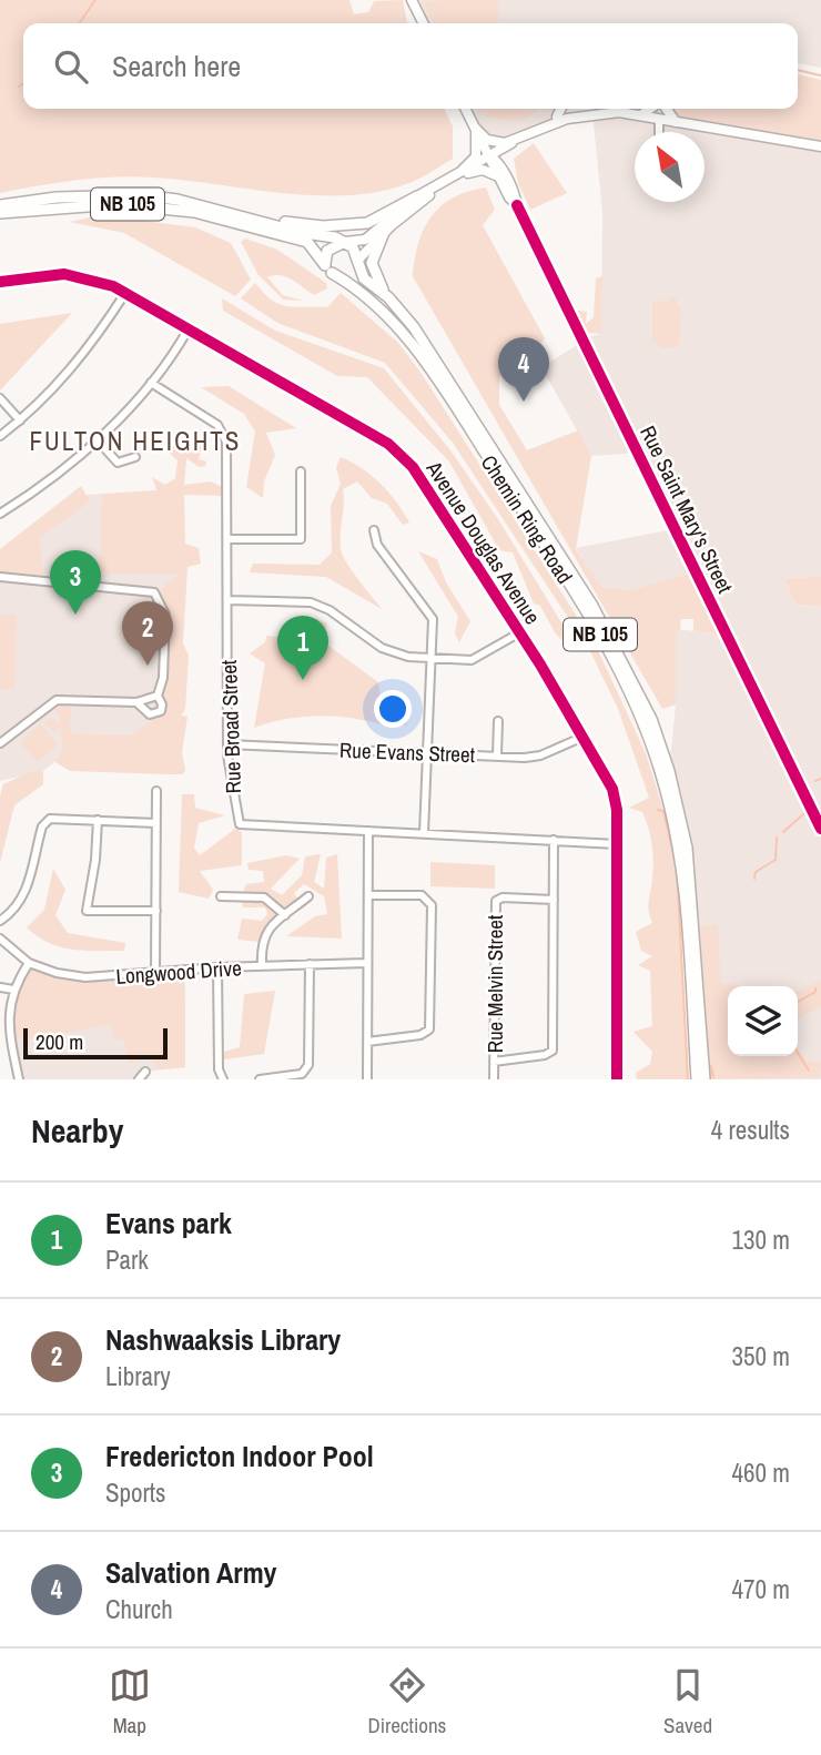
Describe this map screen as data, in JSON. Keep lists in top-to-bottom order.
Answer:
{
  "streets": {
    "highway": ["NB 105", "Chemin Ring Road"],
    "main road": ["Rue Saint Mary's Street"],
    "street": [
      "Avenue Douglas Avenue",
      "Rue Broad Street",
      "Rue Evans Street",
      "Longwood Drive",
      "Rue Melvin Street"
    ]
  },
  "crossings": [
    ["NB 105", "Chemin Ring Road"],
    ["Avenue Douglas Avenue", "Rue Broad Street"],
    ["Avenue Douglas Avenue", "Rue Evans Street"],
    ["Rue Broad Street", "Rue Evans Street"]
  ],
  "districts": ["FULTON HEIGHTS"],
  "scale_bar": "200 m",
  "north": "top left",
  "page": {
    "search": "Search here",
    "pins": [
      "4",
      "3",
      "2",
      "1"
    ],
    "scale": "200 m",
    "heading": ["Nearby", "4 results"],
    "list": [
      {
        "mark": "1",
        "name": "Evans park",
        "note": "Park",
        "value": "130 m"
      },
      {
        "mark": "2",
        "name": "Nashwaaksis Library",
        "note": "Library",
        "value": "350 m"
      },
      {
        "mark": "3",
        "name": "Fredericton Indoor Pool",
        "note": "Sports",
        "value": "460 m"
      },
      {
        "mark": "4",
        "name": "Salvation Army",
        "note": "Church",
        "value": "470 m"
      }
    ],
    "nav": ["Map", "Directions", "Saved"]
  }
}
